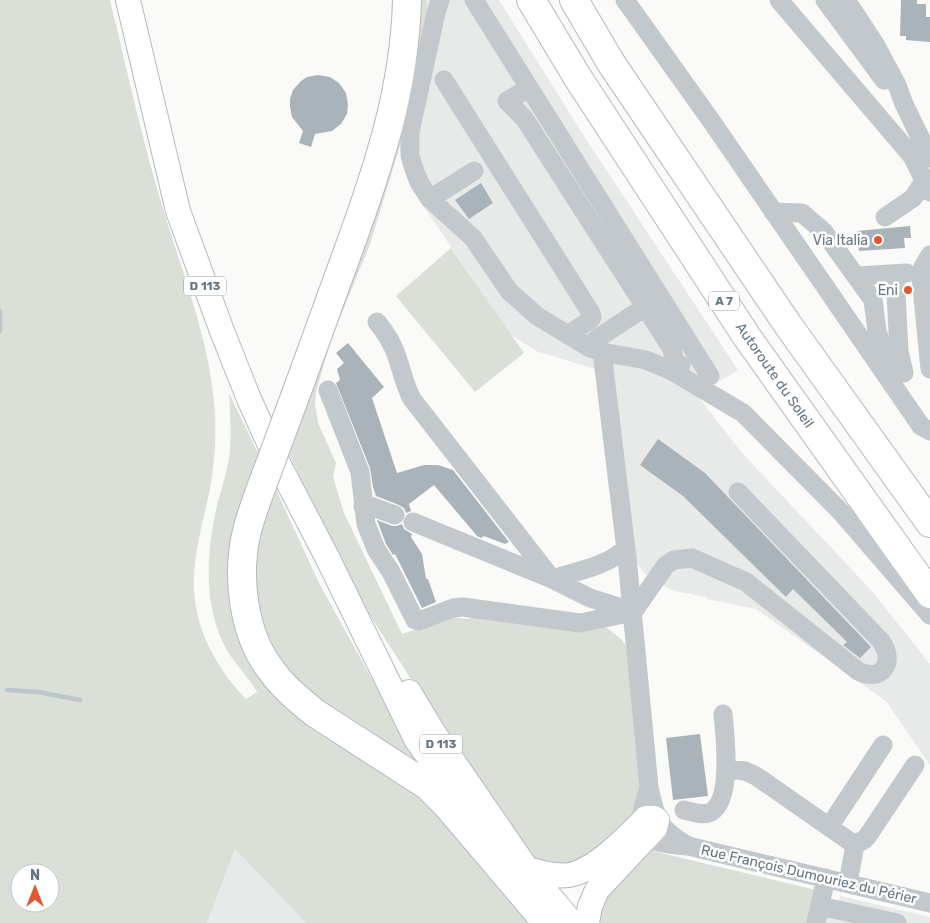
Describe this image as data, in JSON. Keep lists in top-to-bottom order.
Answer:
{
  "streets": {
    "highway": ["A 7", "Autoroute du Soleil"],
    "main road": ["D 113"],
    "street": ["Rue François Dumouriez du Périer"]
  },
  "places": ["Via Italia", "Eni"],
  "north": "top"
}
